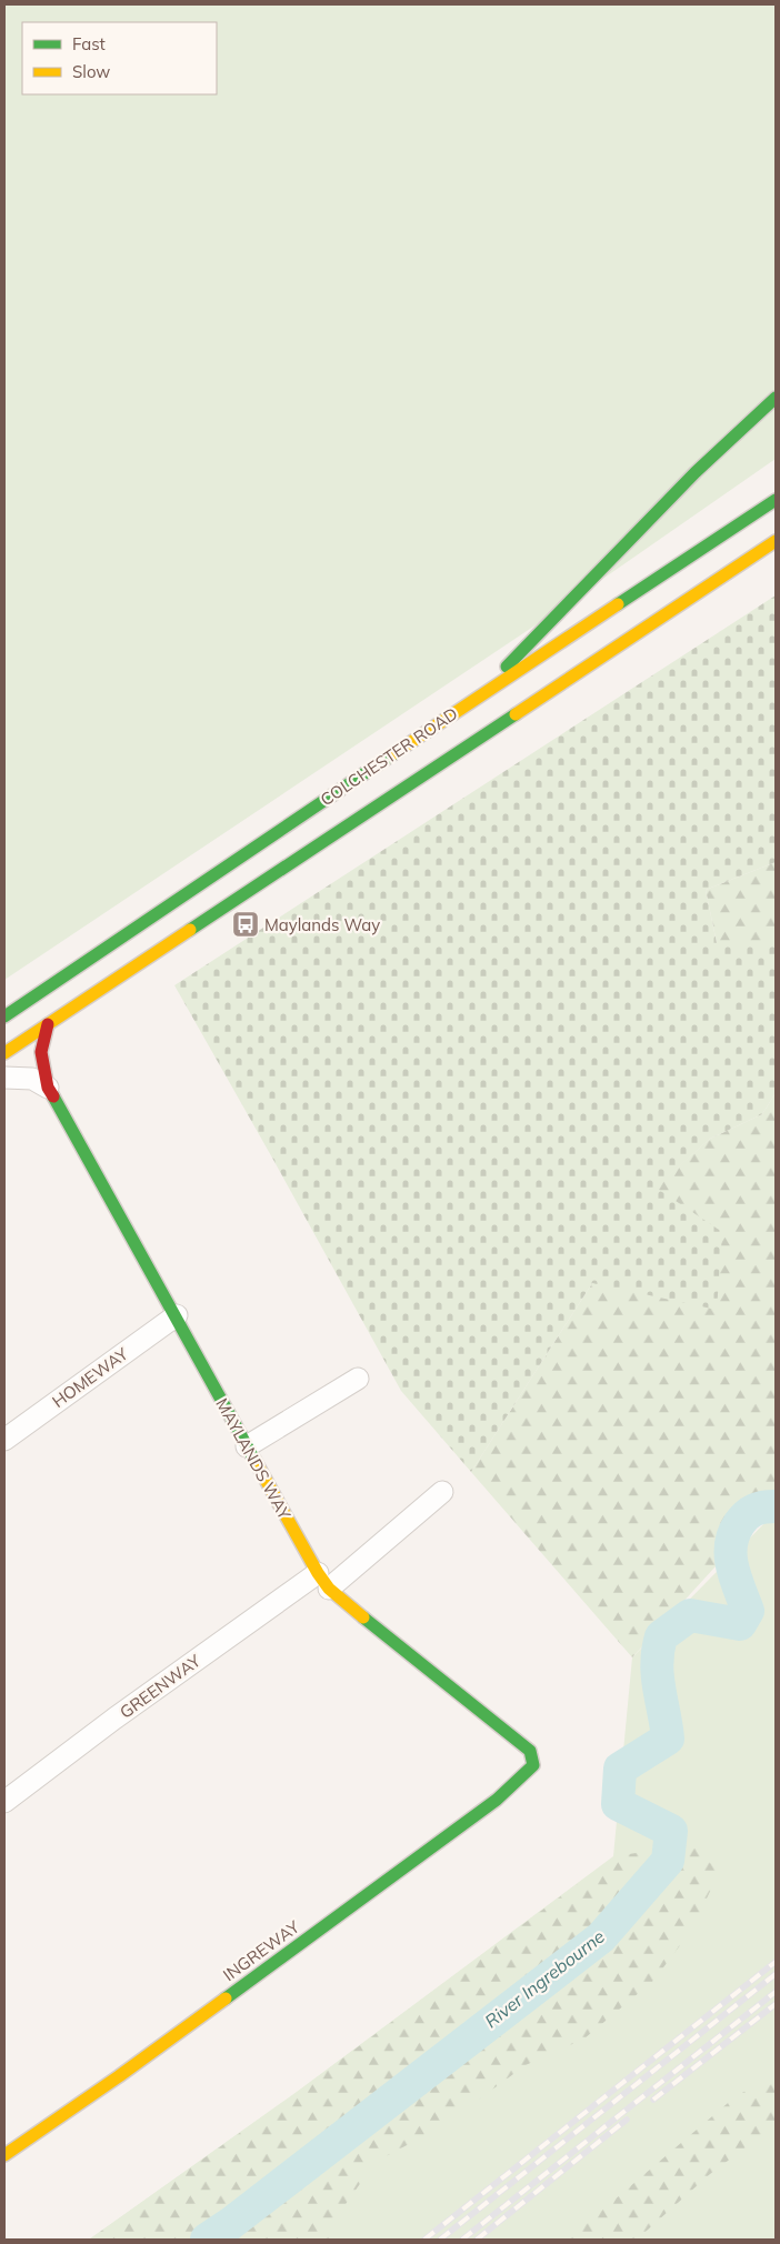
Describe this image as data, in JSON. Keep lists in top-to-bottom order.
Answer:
{
  "streets": {
    "main road": ["COLCHESTER ROAD", "MAYLANDS WAY", "INGREWAY"],
    "street": ["HOMEWAY", "GREENWAY"]
  },
  "crossings": [
    ["COLCHESTER ROAD", "MAYLANDS WAY"],
    ["HOMEWAY", "MAYLANDS WAY"],
    ["MAYLANDS WAY", "GREENWAY"],
    ["MAYLANDS WAY", "INGREWAY"]
  ],
  "water": ["River Ingrebourne"],
  "places": {
    "bus stop": ["Maylands Way"]
  },
  "legend": ["Fast", "Slow"]
}
